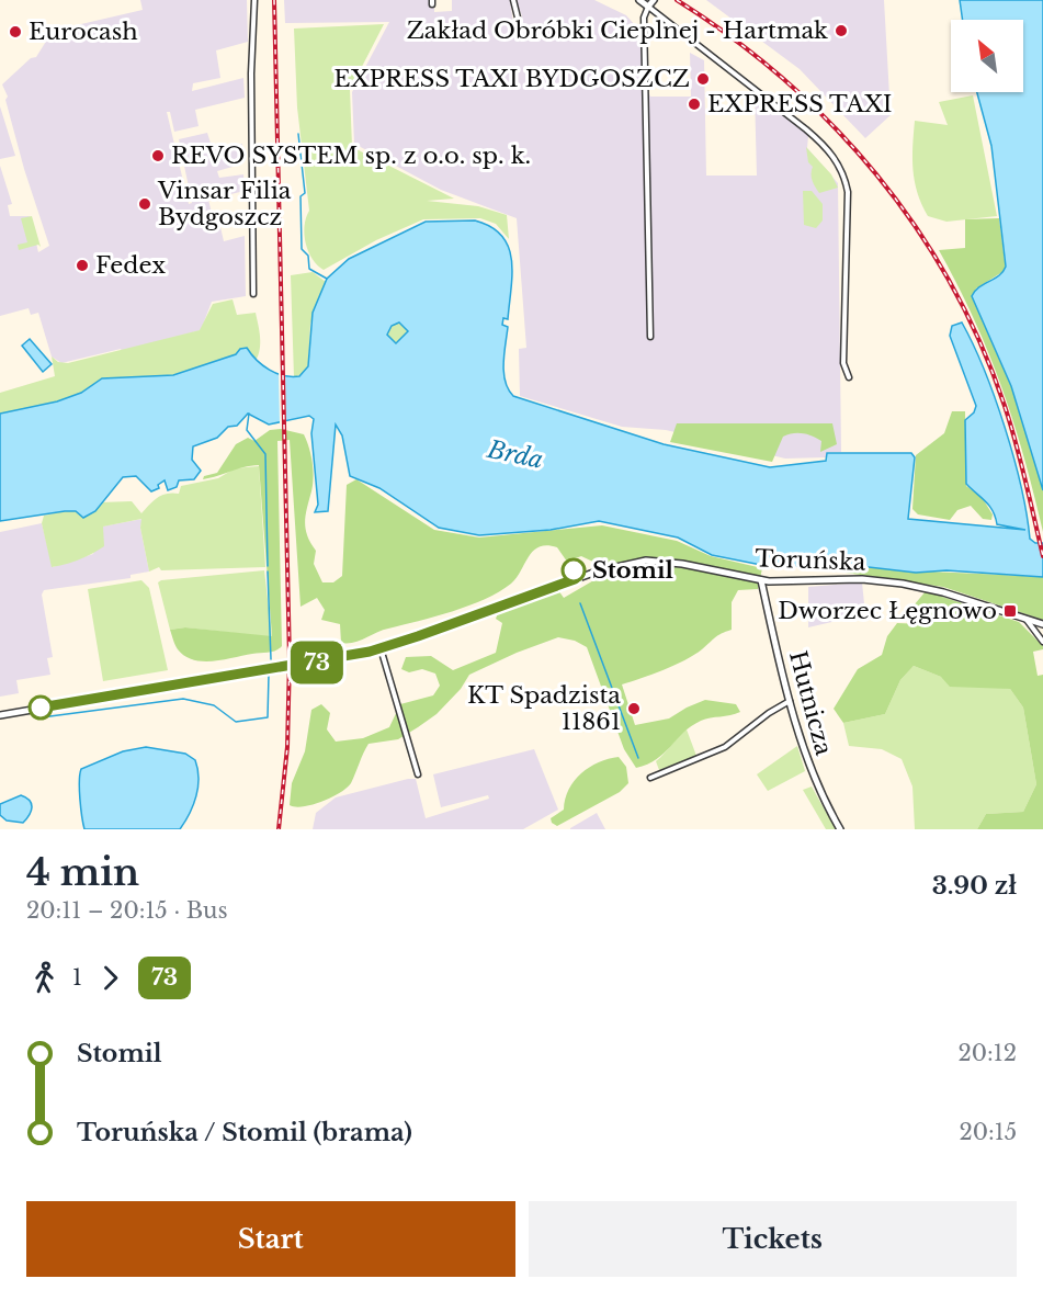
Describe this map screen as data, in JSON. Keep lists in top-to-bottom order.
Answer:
{
  "streets": {
    "street": ["Toruńska", "Hutnicza"]
  },
  "crossings": [
    ["Toruńska", "Hutnicza"]
  ],
  "water": ["Brda"],
  "places": {
    "other": [
      "Zakład Obróbki Cieplnej - Hartmak",
      "Eurocash",
      "EXPRESS TAXI BYDGOSZCZ",
      "EXPRESS TAXI",
      "REVO SYSTEM sp. z o.o. sp. k.",
      "Vinsar Filia Bydgoszcz",
      "Fedex",
      "Stomil",
      "KT Spadzista 11861"
    ],
    "transit": ["Dworzec Łęgnowo"]
  },
  "lines": ["bus line 73"],
  "north": "top left",
  "page": {
    "on_map": "73",
    "heading": ["4 min", "20:11 – 20:15 · Bus", "3.90 zł"],
    "legs": ["1", "73"],
    "list": [
      {
        "name": "Stomil",
        "value": "20:12"
      },
      {
        "name": "Toruńska / Stomil (brama)",
        "value": "20:15"
      }
    ],
    "buttons": ["Start", "Tickets"]
  }
}
